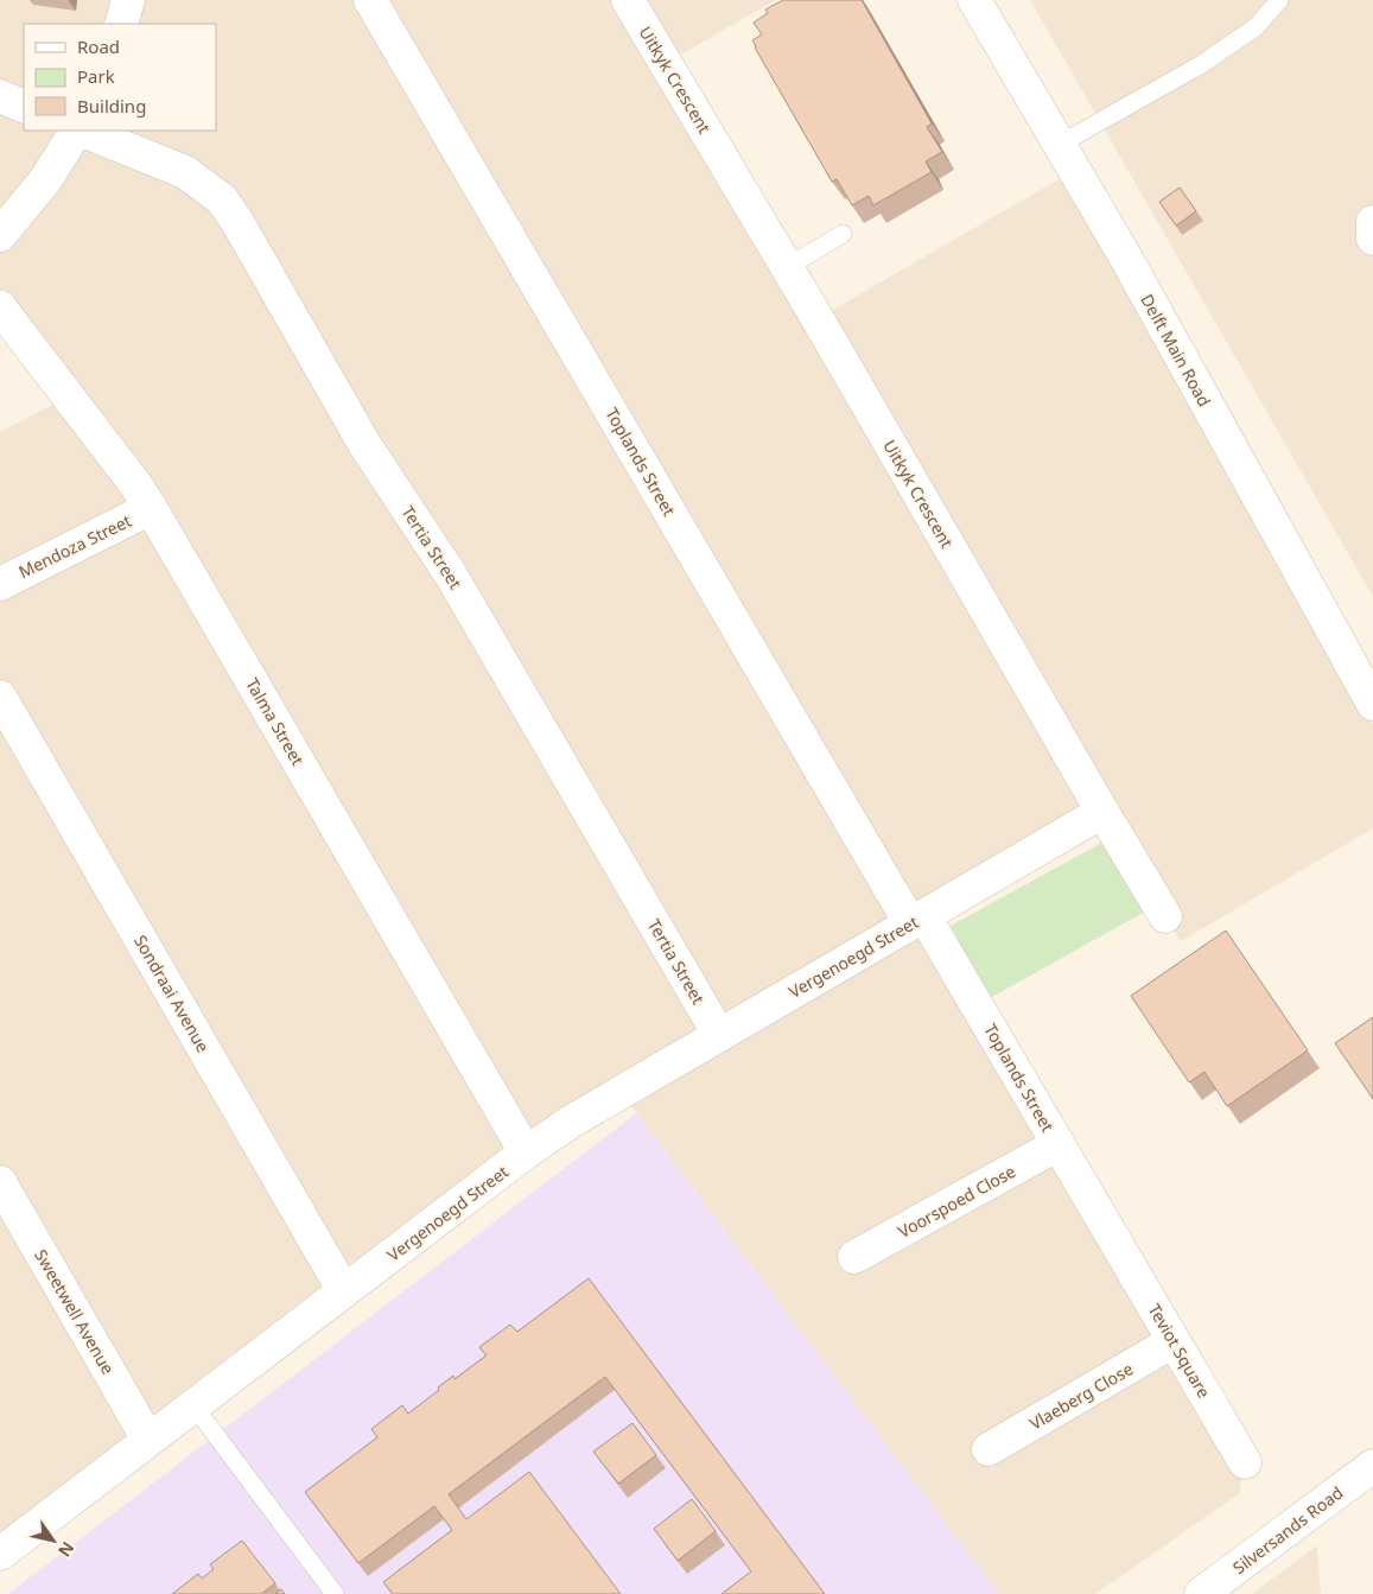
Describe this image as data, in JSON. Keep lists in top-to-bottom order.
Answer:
{
  "streets": {
    "street": [
      "Uitkyk Crescent",
      "Delft Main Road",
      "Toplands Street",
      "Mendoza Street",
      "Tertia Street",
      "Talma Street",
      "Vergenoegd Street",
      "Sondraai Avenue",
      "Voorspoed Close",
      "Sweetwell Avenue",
      "Teviot Square",
      "Vlaeberg Close",
      "Silversands Road"
    ]
  },
  "crossings": [
    ["Toplands Street", "Vergenoegd Street"],
    ["Toplands Street", "Voorspoed Close"],
    ["Toplands Street", "Teviot Square"],
    ["Mendoza Street", "Talma Street"],
    ["Tertia Street", "Vergenoegd Street"],
    ["Talma Street", "Vergenoegd Street"],
    ["Vergenoegd Street", "Sondraai Avenue"],
    ["Vergenoegd Street", "Sweetwell Avenue"],
    ["Teviot Square", "Vlaeberg Close"]
  ],
  "legend": ["Road", "Park", "Building"],
  "north": "bottom right"
}
